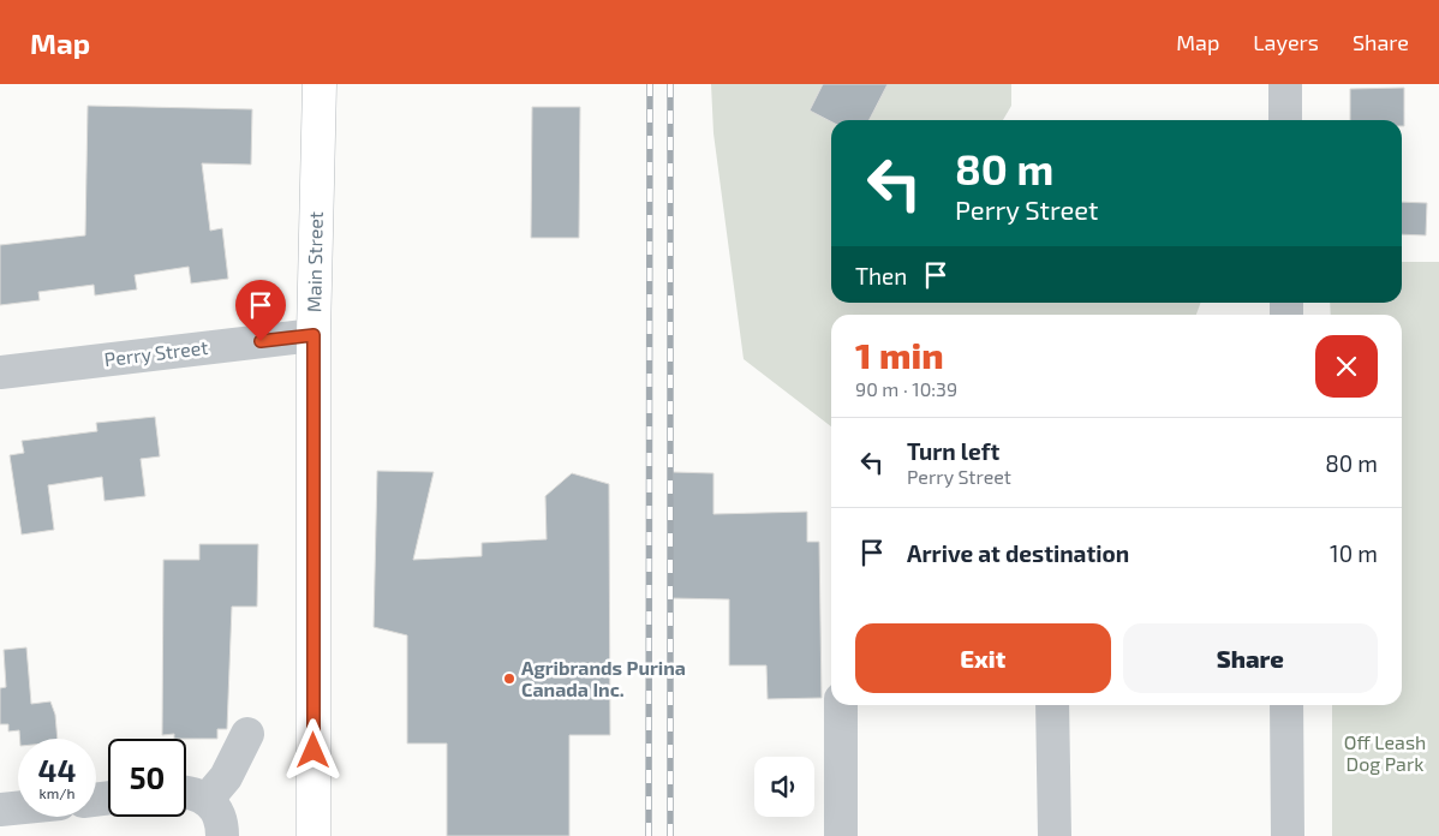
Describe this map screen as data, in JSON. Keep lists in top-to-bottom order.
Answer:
{
  "streets": {
    "main road": ["Main Street"],
    "street": ["Perry Street"]
  },
  "crossings": [
    ["Main Street", "Perry Street"]
  ],
  "parks": ["Off Leash Dog Park"],
  "places": ["Agribrands Purina Canada Inc."],
  "page": {
    "header": "Map",
    "nav": ["Map", "Layers", "Share"],
    "turn": ["80 m", "Perry Street"],
    "then": "Then",
    "heading": ["1 min", "90 m · 10:39"],
    "list": [
      {
        "name": "Turn left",
        "note": "Perry Street",
        "value": "80 m"
      },
      {
        "name": "Arrive at destination",
        "value": "10 m"
      }
    ],
    "buttons": ["Exit", "Share"],
    "speed": "44 km/h",
    "limit": "50"
  }
}
